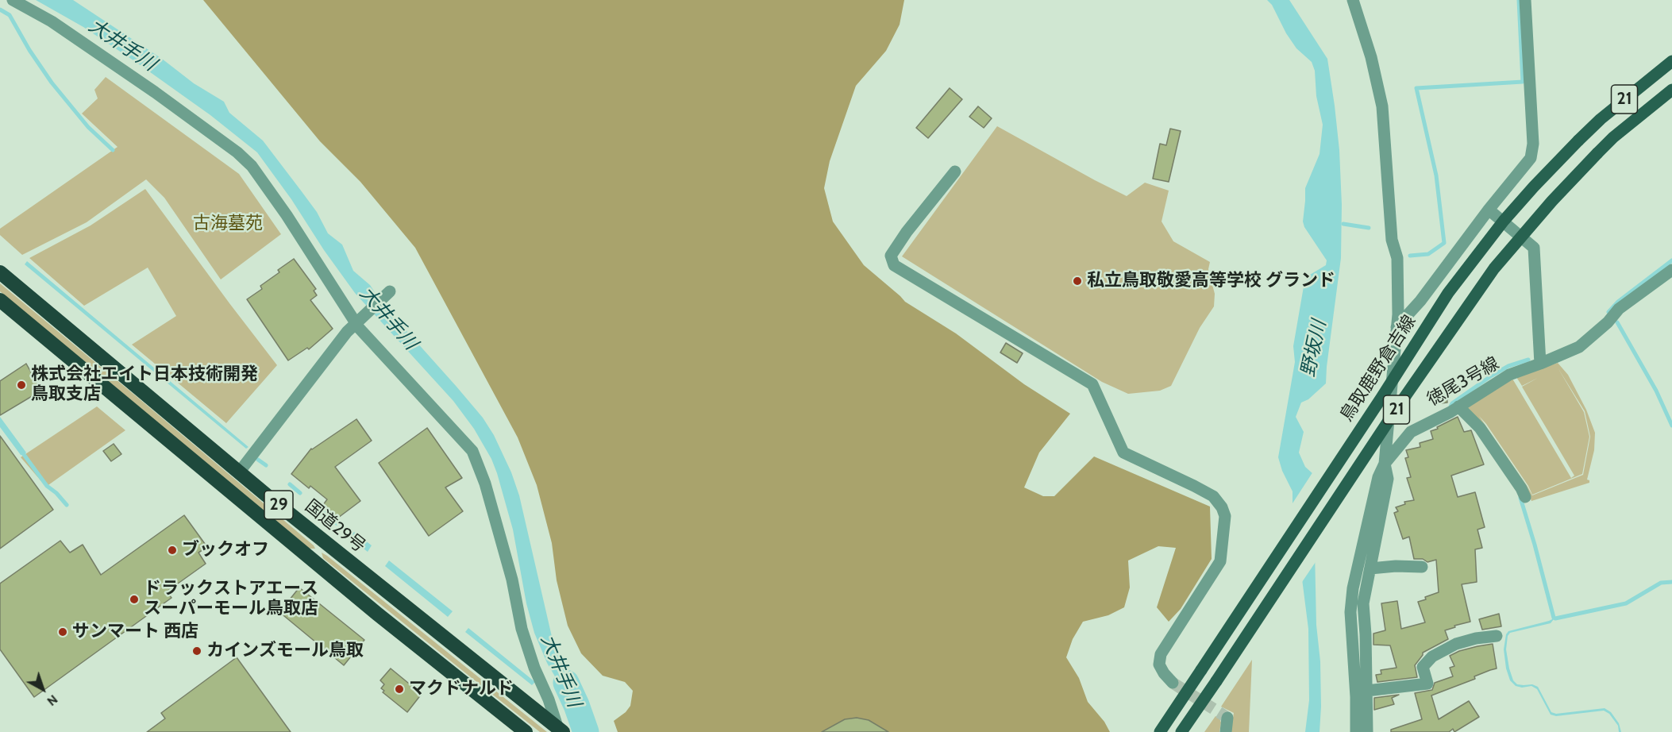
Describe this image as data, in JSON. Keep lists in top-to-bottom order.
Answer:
{
  "streets": {
    "highway": ["29", "国道29号"],
    "main road": ["21", "鳥取鹿野倉吉線"],
    "street": ["徳尾3号線"]
  },
  "water": ["大井手川", "野坂川"],
  "parks": ["古海墓苑"],
  "places": [
    "私立鳥取敬愛高等学校 グランド",
    "株式会社エイト日本技術開発 鳥取支店",
    "ブックオフ",
    "ドラックストアエース スーパーモール鳥取店",
    "サンマート 西店",
    "カインズモール鳥取",
    "マクドナルド"
  ],
  "north": "bottom right"
}
